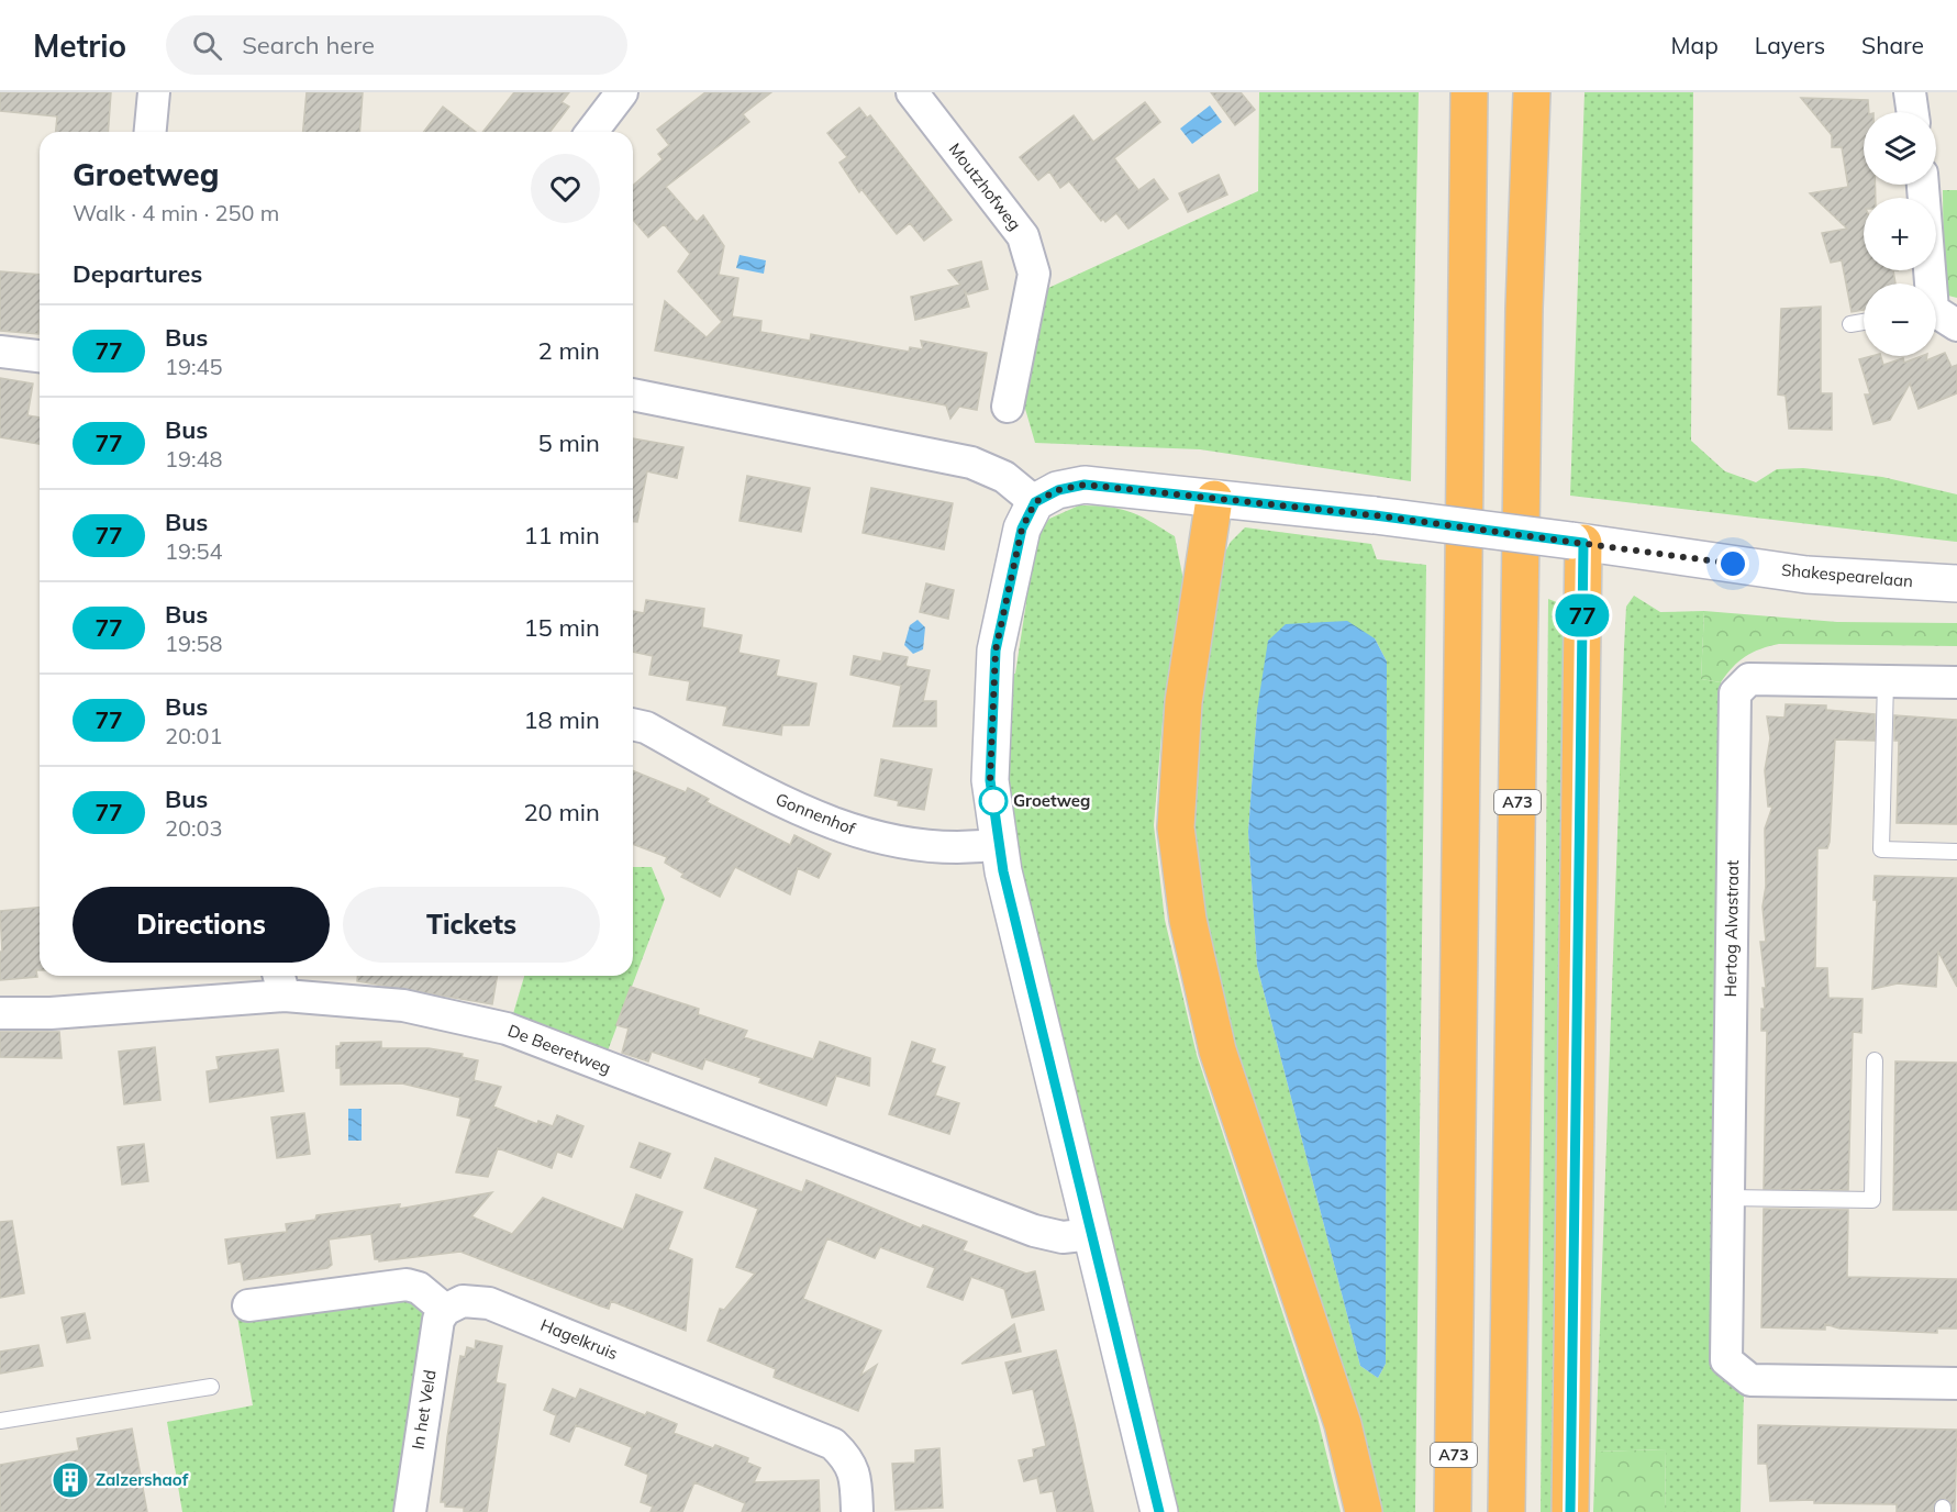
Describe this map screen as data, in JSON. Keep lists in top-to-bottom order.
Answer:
{
  "streets": {
    "highway": ["A73"],
    "street": [
      "Moutzhofweg",
      "Shakespearelaan",
      "Gonnenhof",
      "Hertog Alvastraat",
      "De Beeretweg",
      "Hagelkruis",
      "In het Veld"
    ]
  },
  "crossings": [
    ["Hagelkruis", "In het Veld"]
  ],
  "places": {
    "other": ["Groetweg"],
    "building": ["Zalzershaof"]
  },
  "lines": ["bus line 77"],
  "page": {
    "header": "Metrio",
    "search": "Search here",
    "nav": ["Map", "Layers", "Share"],
    "on_map": "77",
    "map_buttons": ["+", "−"],
    "heading": [
      ["Groetweg", "Walk · 4 min · 250 m"],
      "Departures"
    ],
    "list": [
      {
        "mark": "77",
        "name": "Bus",
        "note": "19:45",
        "value": "2 min"
      },
      {
        "mark": "77",
        "name": "Bus",
        "note": "19:48",
        "value": "5 min"
      },
      {
        "mark": "77",
        "name": "Bus",
        "note": "19:54",
        "value": "11 min"
      },
      {
        "mark": "77",
        "name": "Bus",
        "note": "19:58",
        "value": "15 min"
      },
      {
        "mark": "77",
        "name": "Bus",
        "note": "20:01",
        "value": "18 min"
      },
      {
        "mark": "77",
        "name": "Bus",
        "note": "20:03",
        "value": "20 min"
      }
    ],
    "buttons": ["Directions", "Tickets"]
  }
}
